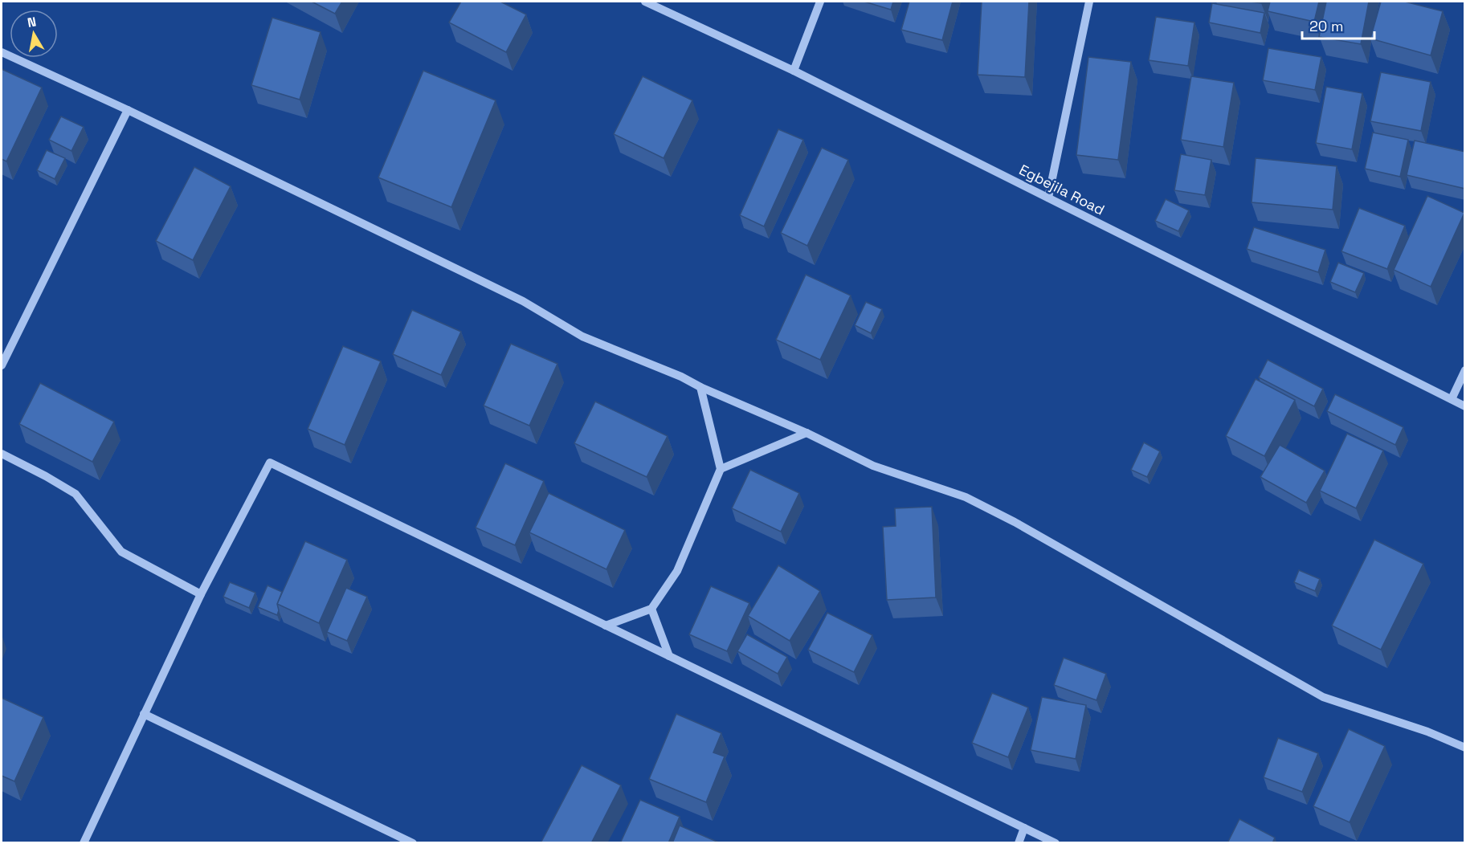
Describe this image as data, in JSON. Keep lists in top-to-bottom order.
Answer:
{
  "streets": {
    "street": ["Egbejila Road"]
  },
  "scale_bar": "20 m",
  "north": "top"
}
